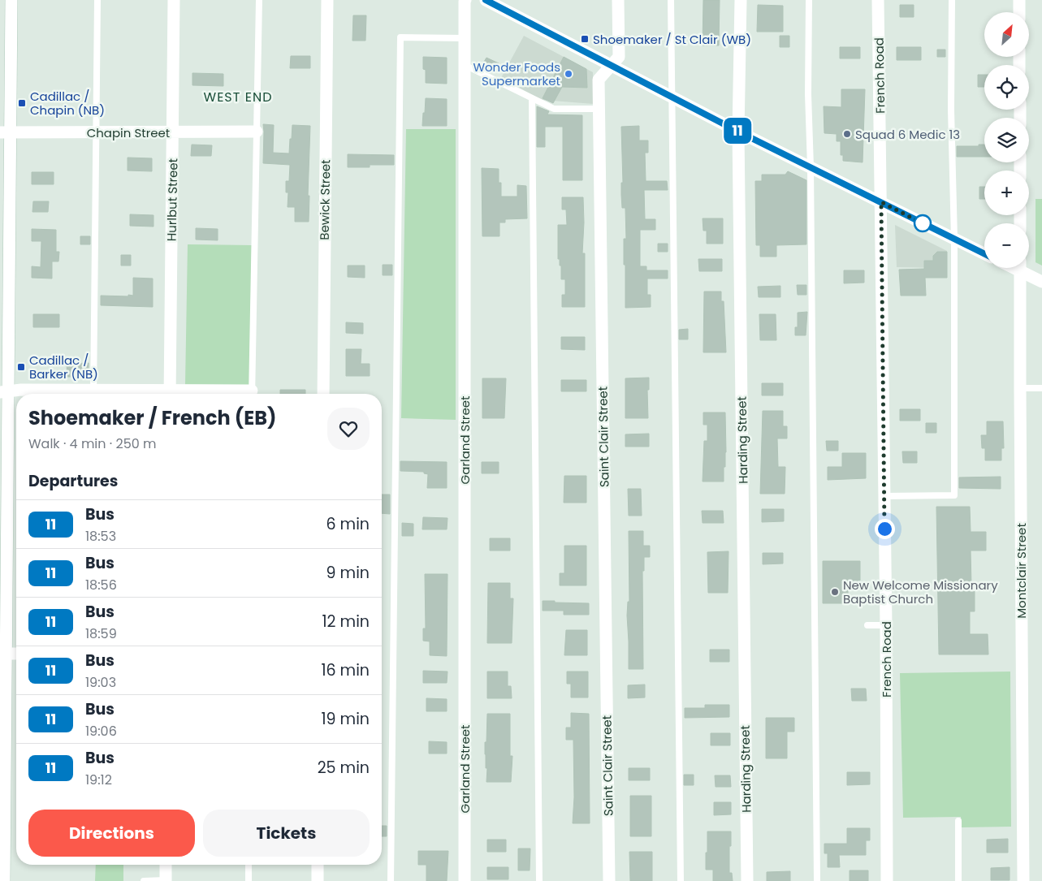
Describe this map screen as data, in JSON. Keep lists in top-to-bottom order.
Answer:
{
  "streets": {
    "street": [
      "French Road",
      "Chapin Street",
      "Hurlbut Street",
      "Bewick Street",
      "Saint Clair Street",
      "Garland Street",
      "Harding Street",
      "Montclair Street"
    ]
  },
  "crossings": [
    ["Chapin Street", "Hurlbut Street"]
  ],
  "districts": ["WEST END"],
  "places": {
    "transit": ["Shoemaker / St Clair (WB)", "Cadillac / Chapin (NB)", "Cadillac / Barker (NB)"],
    "other": ["Wonder Foods Supermarket", "Squad 6 Medic 13", "New Welcome Missionary Baptist Church"]
  },
  "lines": ["bus line 11"],
  "north": "top right",
  "page": {
    "on_map": "11",
    "map_buttons": ["+", "−"],
    "heading": [
      ["Shoemaker / French (EB)", "Walk · 4 min · 250 m"],
      "Departures"
    ],
    "list": [
      {
        "mark": "11",
        "name": "Bus",
        "note": "18:53",
        "value": "6 min"
      },
      {
        "mark": "11",
        "name": "Bus",
        "note": "18:56",
        "value": "9 min"
      },
      {
        "mark": "11",
        "name": "Bus",
        "note": "18:59",
        "value": "12 min"
      },
      {
        "mark": "11",
        "name": "Bus",
        "note": "19:03",
        "value": "16 min"
      },
      {
        "mark": "11",
        "name": "Bus",
        "note": "19:06",
        "value": "19 min"
      },
      {
        "mark": "11",
        "name": "Bus",
        "note": "19:12",
        "value": "25 min"
      }
    ],
    "buttons": ["Directions", "Tickets"]
  }
}
